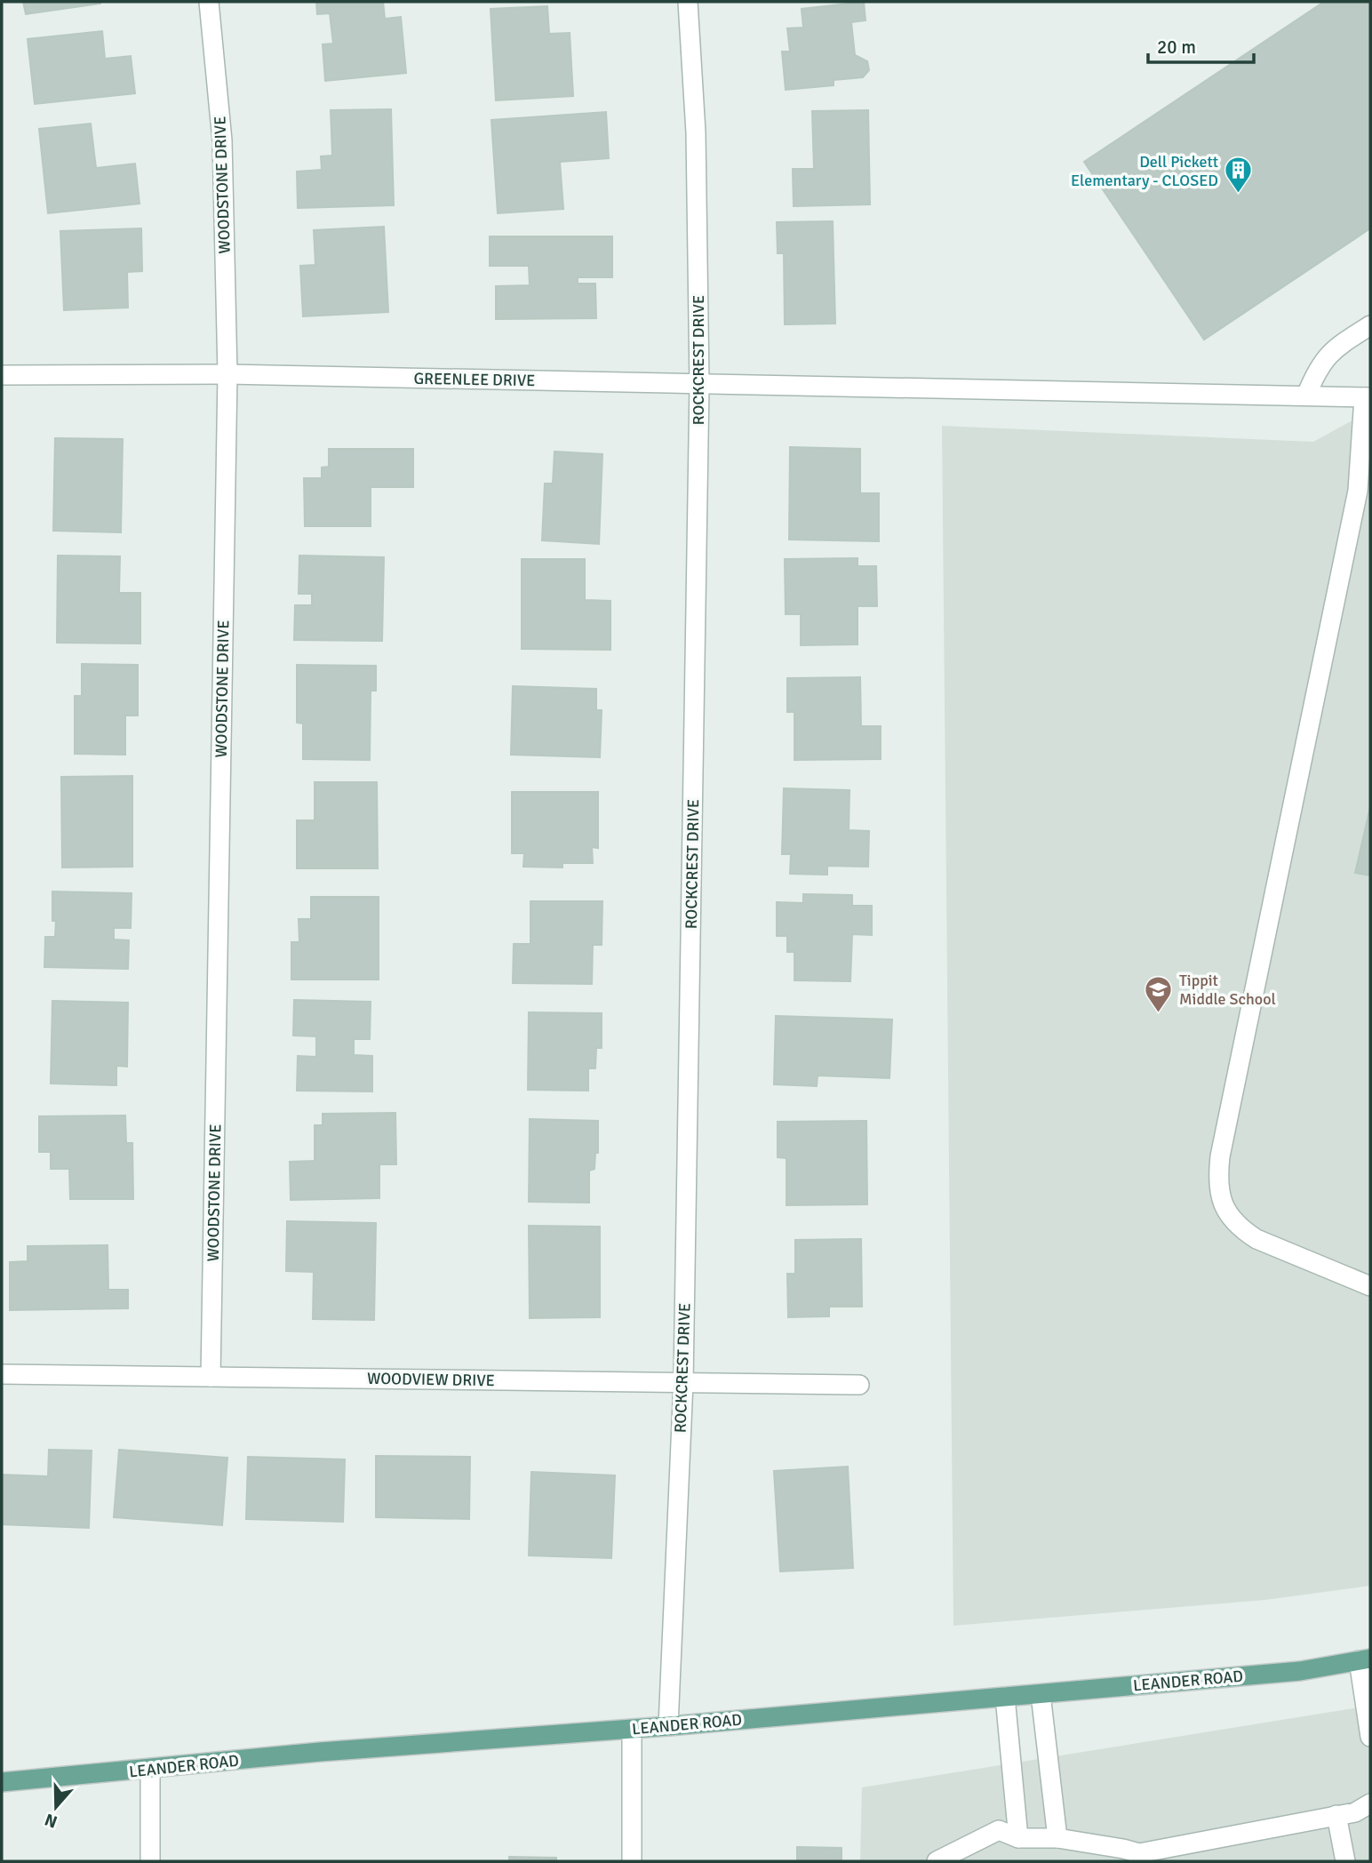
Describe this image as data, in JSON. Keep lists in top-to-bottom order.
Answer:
{
  "streets": {
    "main road": ["LEANDER ROAD"],
    "street": [
      "WOODSTONE DRIVE",
      "ROCKCREST DRIVE",
      "GREENLEE DRIVE",
      "WOODVIEW DRIVE"
    ]
  },
  "crossings": [
    ["WOODSTONE DRIVE", "GREENLEE DRIVE"],
    ["WOODSTONE DRIVE", "WOODVIEW DRIVE"],
    ["ROCKCREST DRIVE", "GREENLEE DRIVE"],
    ["ROCKCREST DRIVE", "WOODVIEW DRIVE"],
    ["ROCKCREST DRIVE", "LEANDER ROAD"]
  ],
  "places": {
    "building": ["Dell Pickett Elementary - CLOSED"],
    "school or university": ["Tippit Middle School"]
  },
  "scale_bar": "20 m",
  "north": "bottom"
}
